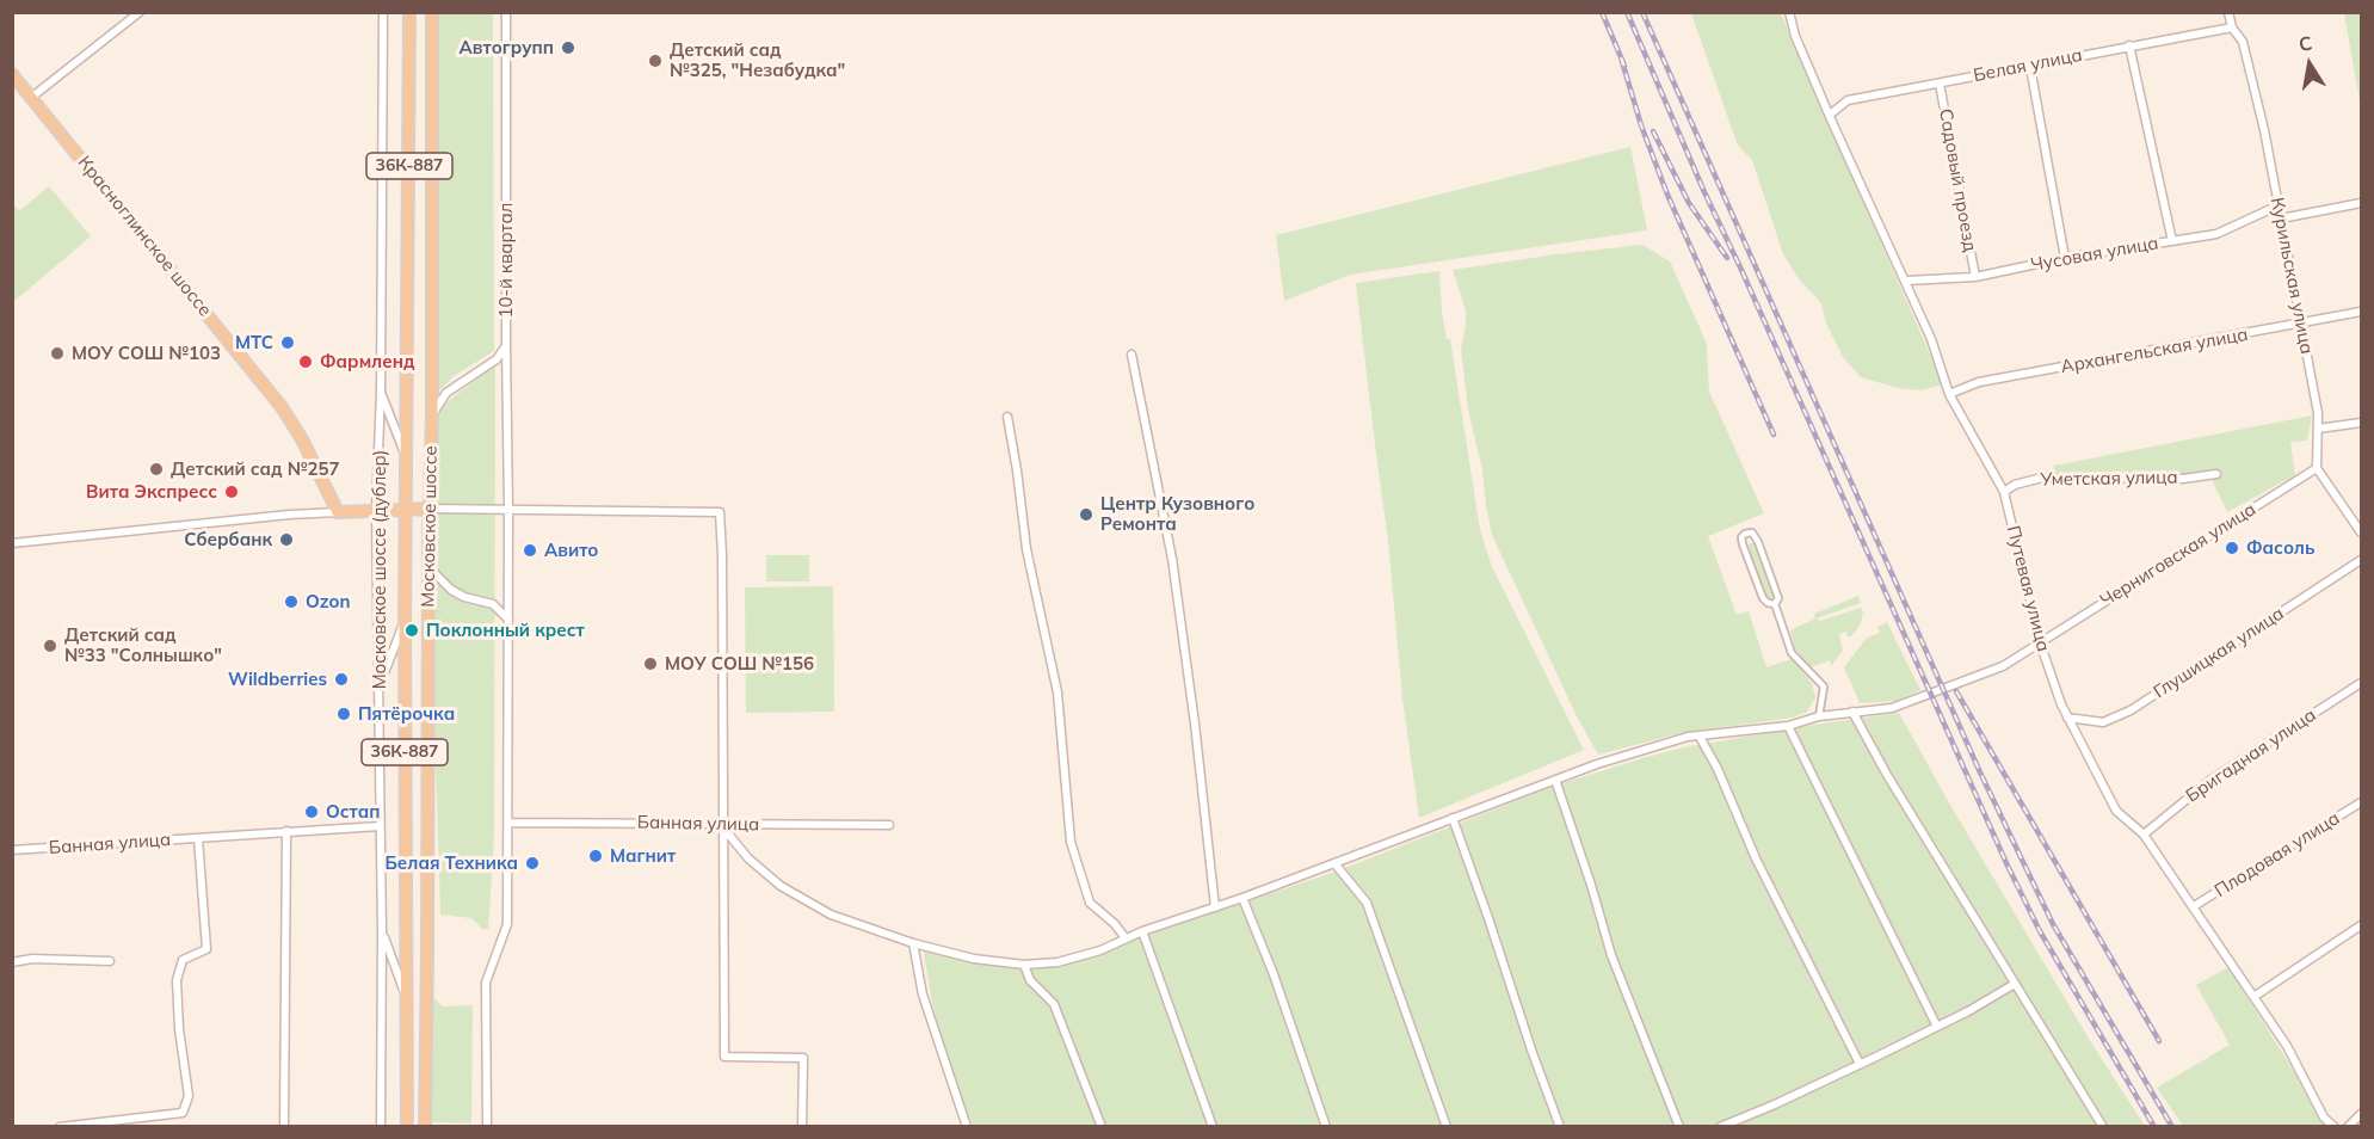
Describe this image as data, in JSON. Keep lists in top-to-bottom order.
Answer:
{
  "streets": {
    "main road": ["36К-887", "Красноглинское шоссе", "Московское шоссе"],
    "street": [
      "Белая улица",
      "Садовый проезд",
      "Чусовая улица",
      "10-й квартал",
      "Курильская улица",
      "Архангельская улица",
      "Уметская улица",
      "Черниговская улица",
      "Московское шоссе (дублер)",
      "Путевая улица",
      "Глушицкая улица",
      "Бригадная улица",
      "Банная улица",
      "Плодовая улица"
    ]
  },
  "crossings": [
    ["Белая улица", "Садовый проезд"],
    ["Белая улица", "Курильская улица"],
    ["Белая улица", "Путевая улица"],
    ["Садовый проезд", "Чусовая улица"],
    ["Чусовая улица", "Курильская улица"],
    ["Чусовая улица", "Путевая улица"],
    ["10-й квартал", "Банная улица"],
    ["Курильская улица", "Архангельская улица"],
    ["Курильская улица", "Черниговская улица"],
    ["Архангельская улица", "Путевая улица"],
    ["Уметская улица", "Путевая улица"],
    ["Черниговская улица", "Путевая улица"],
    ["Черниговская улица", "Банная улица"],
    ["Московское шоссе (дублер)", "Банная улица"],
    ["Путевая улица", "Глушицкая улица"],
    ["Путевая улица", "Бригадная улица"],
    ["Путевая улица", "Плодовая улица"]
  ],
  "places": [
    "Автогрупп",
    "Детский сад №325, \"Незабудка\"",
    "МТС",
    "МОУ СОШ №103",
    "Фармленд",
    "Детский сад №257",
    "Вита Экспресс",
    "Центр Кузовного Ремонта",
    "Сбербанк",
    "Фасоль",
    "Авито",
    "Ozon",
    "Поклонный крест",
    "Детский сад №33 \"Солнышко\"",
    "МОУ СОШ №156",
    "Wildberries",
    "Пятёрочка",
    "Остап",
    "Магнит",
    "Белая Техника"
  ],
  "north": "top"
}
